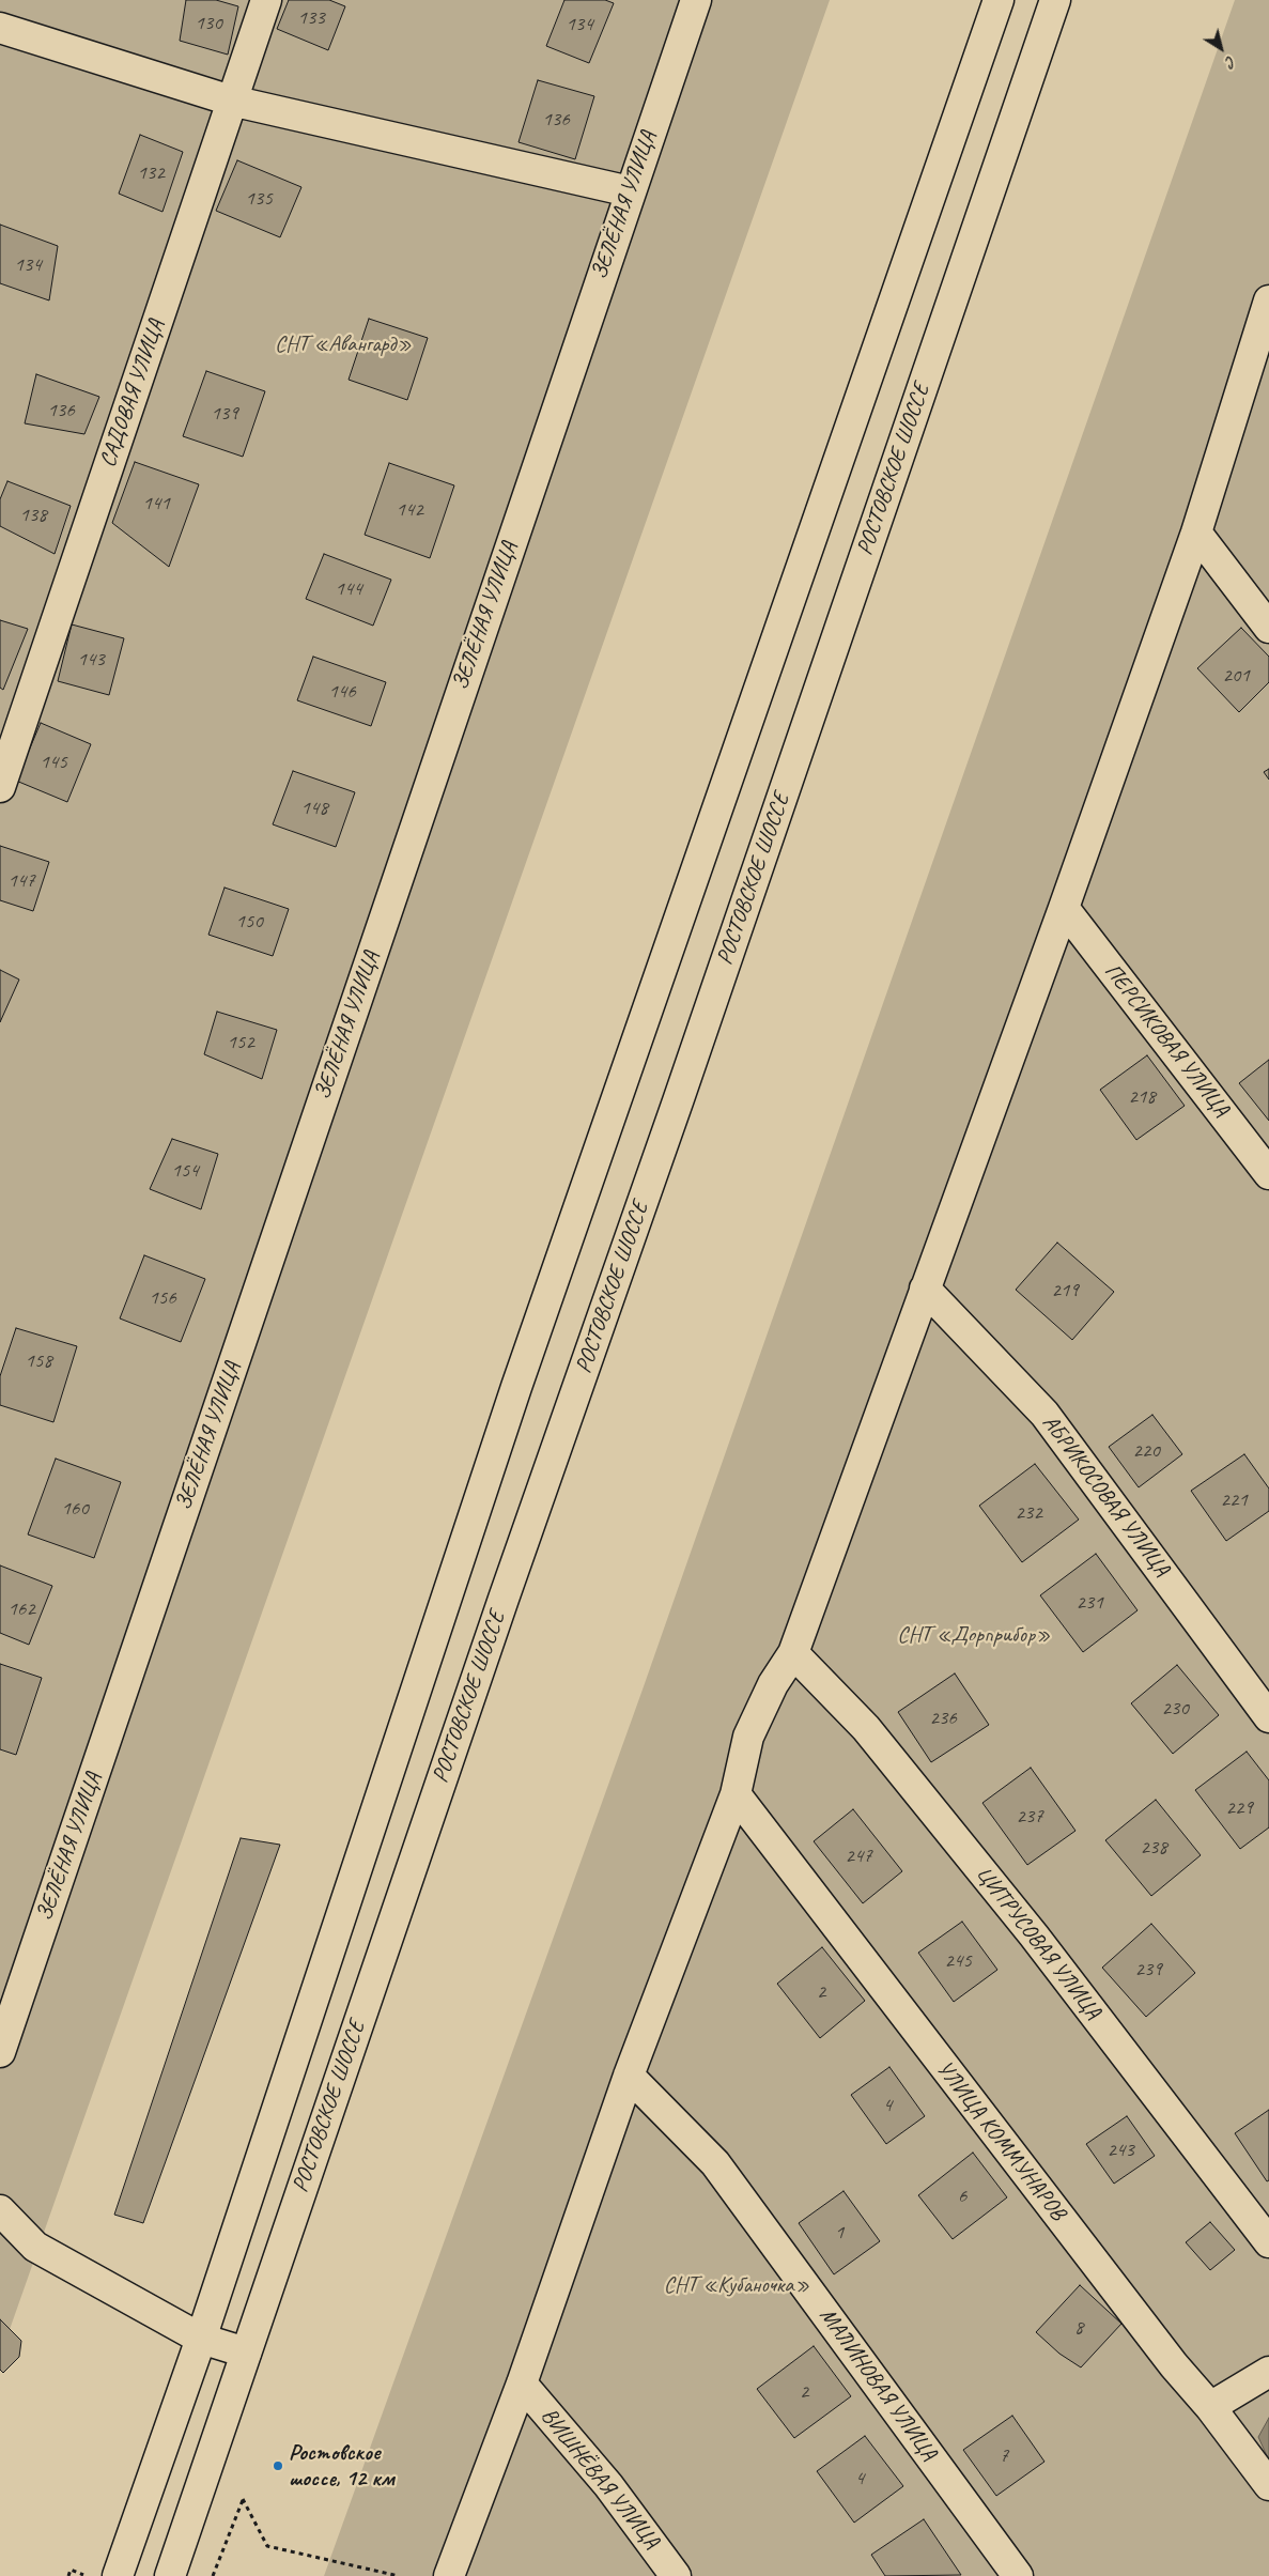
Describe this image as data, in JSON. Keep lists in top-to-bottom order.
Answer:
{
  "streets": {
    "main road": [
      "ЗЕЛЁНАЯ УЛИЦА",
      "САДОВАЯ УЛИЦА",
      "РОСТОВСКОЕ ШОССЕ",
      "ПЕРСИКОВАЯ УЛИЦА",
      "АБРИКОСОВАЯ УЛИЦА",
      "ЦИТРУСОВАЯ УЛИЦА",
      "УЛИЦА КОММУНАРОВ",
      "МАЛИНОВАЯ УЛИЦА",
      "ВИШНЁВАЯ УЛИЦА"
    ]
  },
  "parks": ["СНТ «Авангард»", "СНТ «Дорприбор»", "СНТ «Кубаночка»"],
  "places": ["Ростовское шоссе, 12 км"],
  "house_numbers": [
    "133",
    "130",
    "134",
    "136",
    "132",
    "135",
    "134",
    "136",
    "139",
    "141",
    "142",
    "138",
    "144",
    "143",
    "201",
    "146",
    "145",
    "148",
    "147",
    "150",
    "152",
    "218",
    "154",
    "219",
    "156",
    "158",
    "220",
    "221",
    "160",
    "232",
    "231",
    "162",
    "230",
    "236",
    "229",
    "237",
    "238",
    "247",
    "245",
    "239",
    "2",
    "4",
    "243",
    "6",
    "1",
    "8",
    "2",
    "7",
    "4"
  ],
  "north": "bottom right"
}
